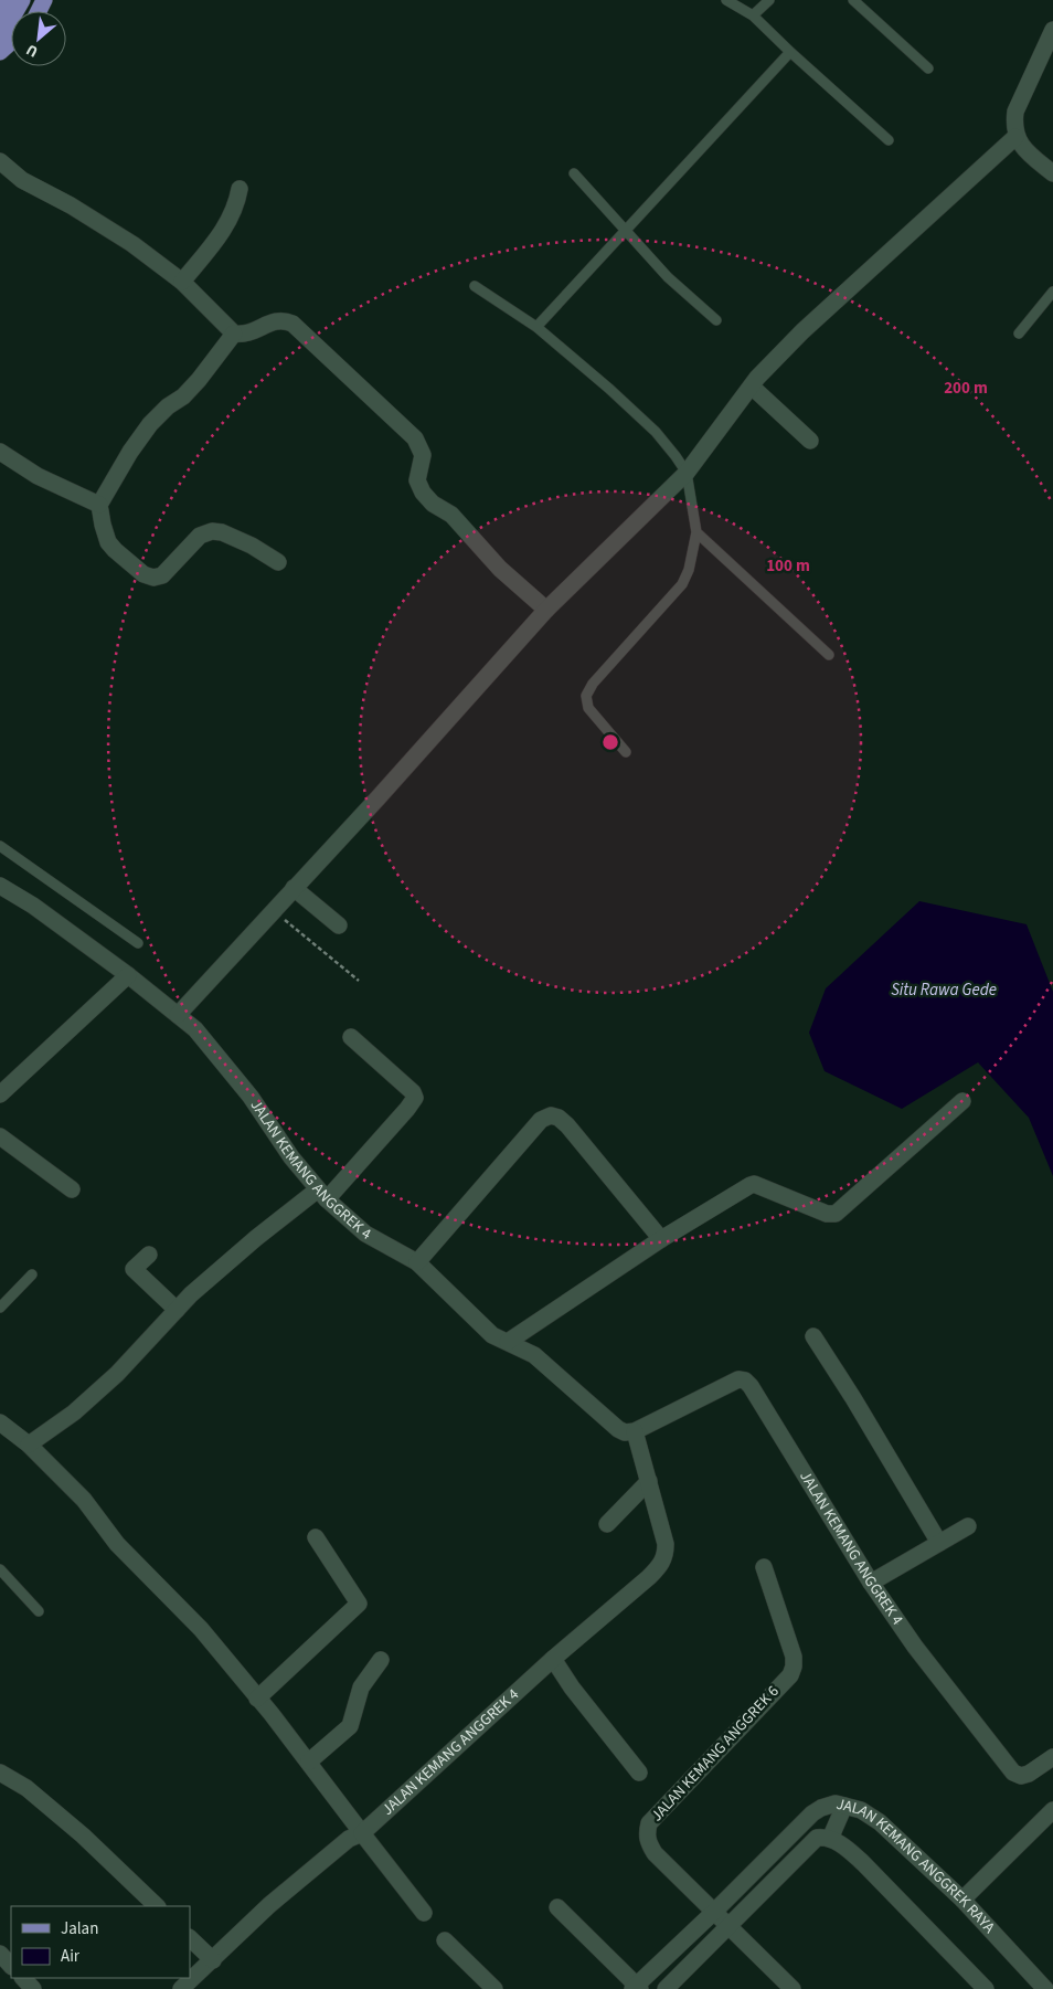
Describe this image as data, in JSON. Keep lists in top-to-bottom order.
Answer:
{
  "streets": {
    "street": ["JALAN KEMANG ANGGREK 4", "JALAN KEMANG ANGGREK 6", "JALAN KEMANG ANGGREK RAYA"]
  },
  "crossings": [
    ["JALAN KEMANG ANGGREK 6", "JALAN KEMANG ANGGREK RAYA"]
  ],
  "water": ["Situ Rawa Gede"],
  "legend": ["Jalan", "Air"],
  "north": "bottom left",
  "rings": ["200 m", "100 m"]
}
